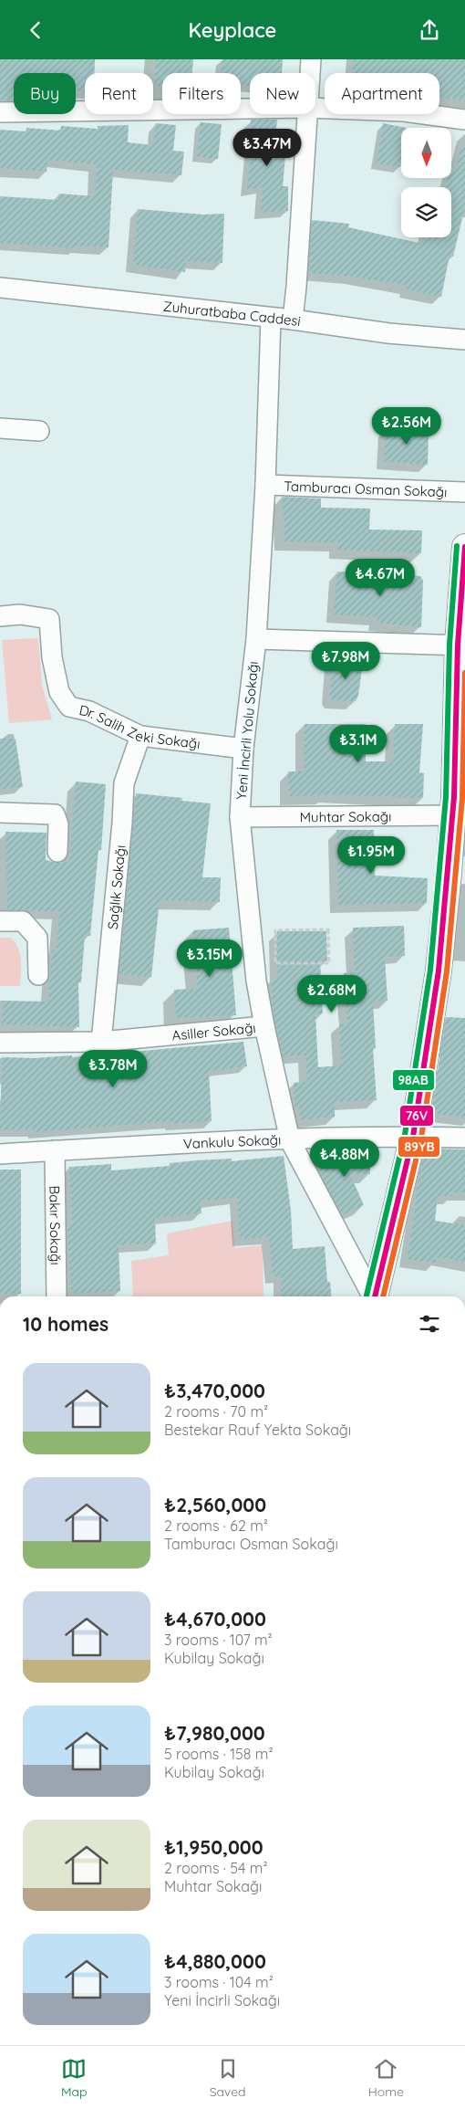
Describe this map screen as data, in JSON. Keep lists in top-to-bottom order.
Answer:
{
  "streets": {
    "street": [
      "Zuhuratbaba Caddesi",
      "Tamburacı Osman Sokağı",
      "Dr. Salih Zeki Sokağı",
      "Yeni İncirli Yolu Sokağı",
      "Muhtar Sokağı",
      "Sağlık Sokağı",
      "Asiller Sokağı",
      "Vankulu Sokağı",
      "Bakır Sokağı"
    ]
  },
  "crossings": [
    ["Zuhuratbaba Caddesi", "Yeni İncirli Yolu Sokağı"],
    ["Tamburacı Osman Sokağı", "Yeni İncirli Yolu Sokağı"],
    ["Dr. Salih Zeki Sokağı", "Yeni İncirli Yolu Sokağı"],
    ["Dr. Salih Zeki Sokağı", "Sağlık Sokağı"],
    ["Yeni İncirli Yolu Sokağı", "Muhtar Sokağı"],
    ["Yeni İncirli Yolu Sokağı", "Asiller Sokağı"],
    ["Yeni İncirli Yolu Sokağı", "Vankulu Sokağı"],
    ["Sağlık Sokağı", "Asiller Sokağı"],
    ["Vankulu Sokağı", "Bakır Sokağı"]
  ],
  "lines": ["transit line 98AB", "transit line 76V", "transit line 89YB"],
  "north": "bottom",
  "page": {
    "header": "Keyplace",
    "chip": [
      "Buy",
      "Rent",
      "Filters",
      "New",
      "Apartment"
    ],
    "price": [
      "₺3.47M",
      "₺2.56M",
      "₺4.67M",
      "₺7.98M",
      "₺3.1M",
      "₺1.95M",
      "₺3.15M",
      "₺2.68M",
      "₺3.78M",
      "₺4.88M"
    ],
    "heading": "10 homes",
    "list": [
      {
        "name": "₺3,470,000",
        "note": "2 rooms · 70 m² · Bestekar Rauf Yekta Sokağı"
      },
      {
        "name": "₺2,560,000",
        "note": "2 rooms · 62 m² · Tamburacı Osman Sokağı"
      },
      {
        "name": "₺4,670,000",
        "note": "3 rooms · 107 m² · Kubilay Sokağı"
      },
      {
        "name": "₺7,980,000",
        "note": "5 rooms · 158 m² · Kubilay Sokağı"
      },
      {
        "name": "₺1,950,000",
        "note": "2 rooms · 54 m² · Muhtar Sokağı"
      },
      {
        "name": "₺4,880,000",
        "note": "3 rooms · 104 m² · Yeni İncirli Sokağı"
      }
    ],
    "tabs": ["Map", "Saved", "Home"]
  }
}
